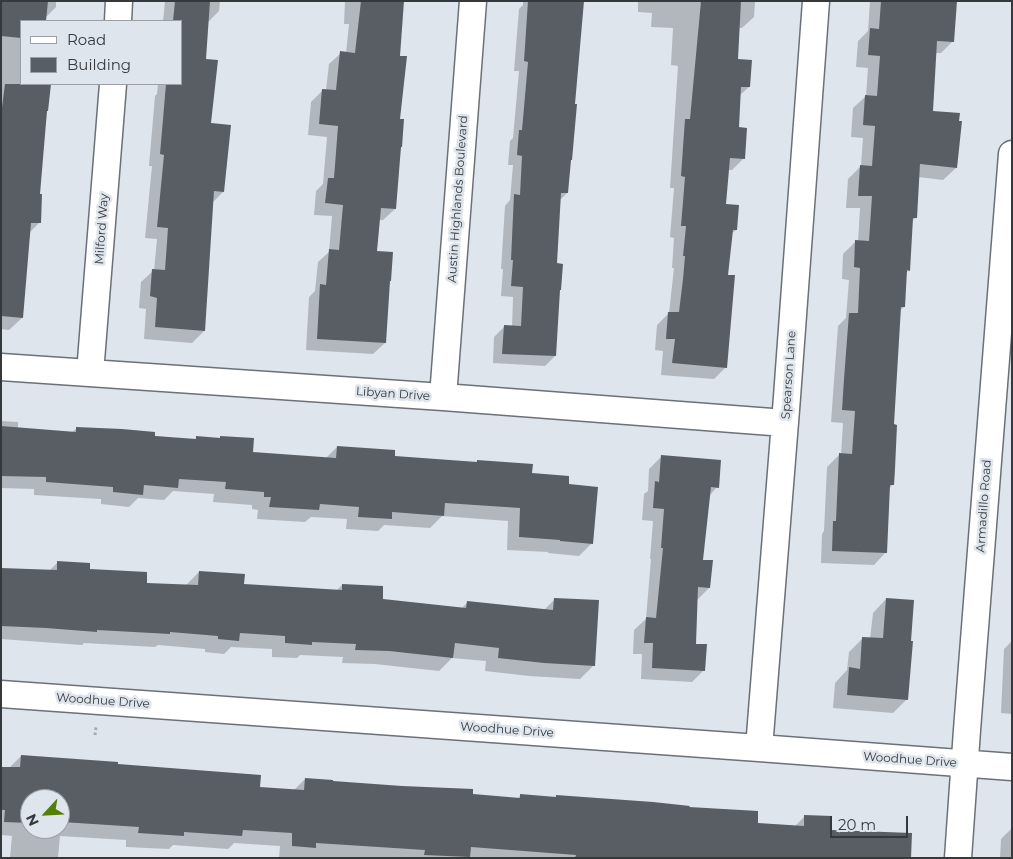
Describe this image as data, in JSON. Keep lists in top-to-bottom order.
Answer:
{
  "streets": {
    "street": [
      "Austin Highlands Boulevard",
      "Milford Way",
      "Spearson Lane",
      "Libyan Drive",
      "Armadillo Road",
      "Woodhue Drive"
    ]
  },
  "crossings": [
    ["Austin Highlands Boulevard", "Libyan Drive"],
    ["Milford Way", "Libyan Drive"],
    ["Spearson Lane", "Libyan Drive"],
    ["Spearson Lane", "Woodhue Drive"],
    ["Armadillo Road", "Woodhue Drive"]
  ],
  "legend": ["Road", "Building"],
  "scale_bar": "20 m",
  "north": "bottom left"
}
